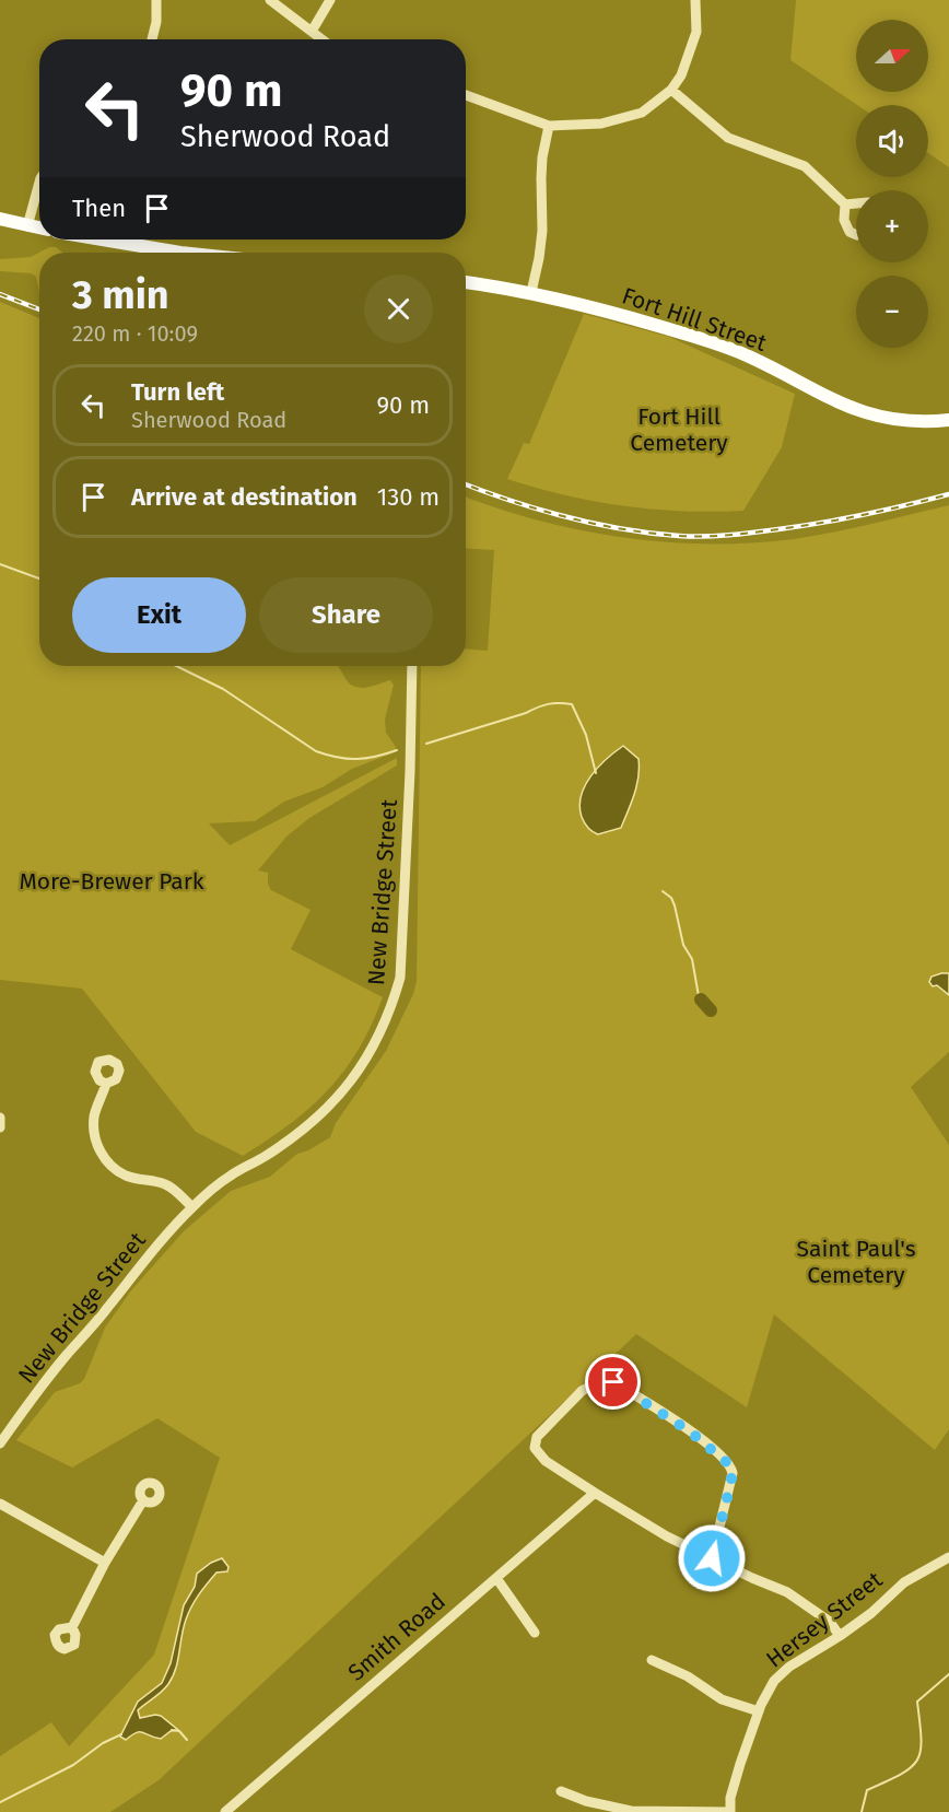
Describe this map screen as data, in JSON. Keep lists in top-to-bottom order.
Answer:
{
  "streets": {
    "main road": ["Fort Hill Street"],
    "street": ["New Bridge Street", "Hersey Street", "Smith Road"]
  },
  "parks": ["Fort Hill Cemetery", "More-Brewer Park", "Saint Paul's Cemetery"],
  "north": "right",
  "page": {
    "map_buttons": ["+", "−"],
    "turn": ["90 m", "Sherwood Road"],
    "then": "Then",
    "heading": ["3 min", "220 m · 10:09"],
    "list": [
      {
        "name": "Turn left",
        "note": "Sherwood Road",
        "value": "90 m"
      },
      {
        "name": "Arrive at destination",
        "value": "130 m"
      }
    ],
    "buttons": ["Exit", "Share"]
  }
}
